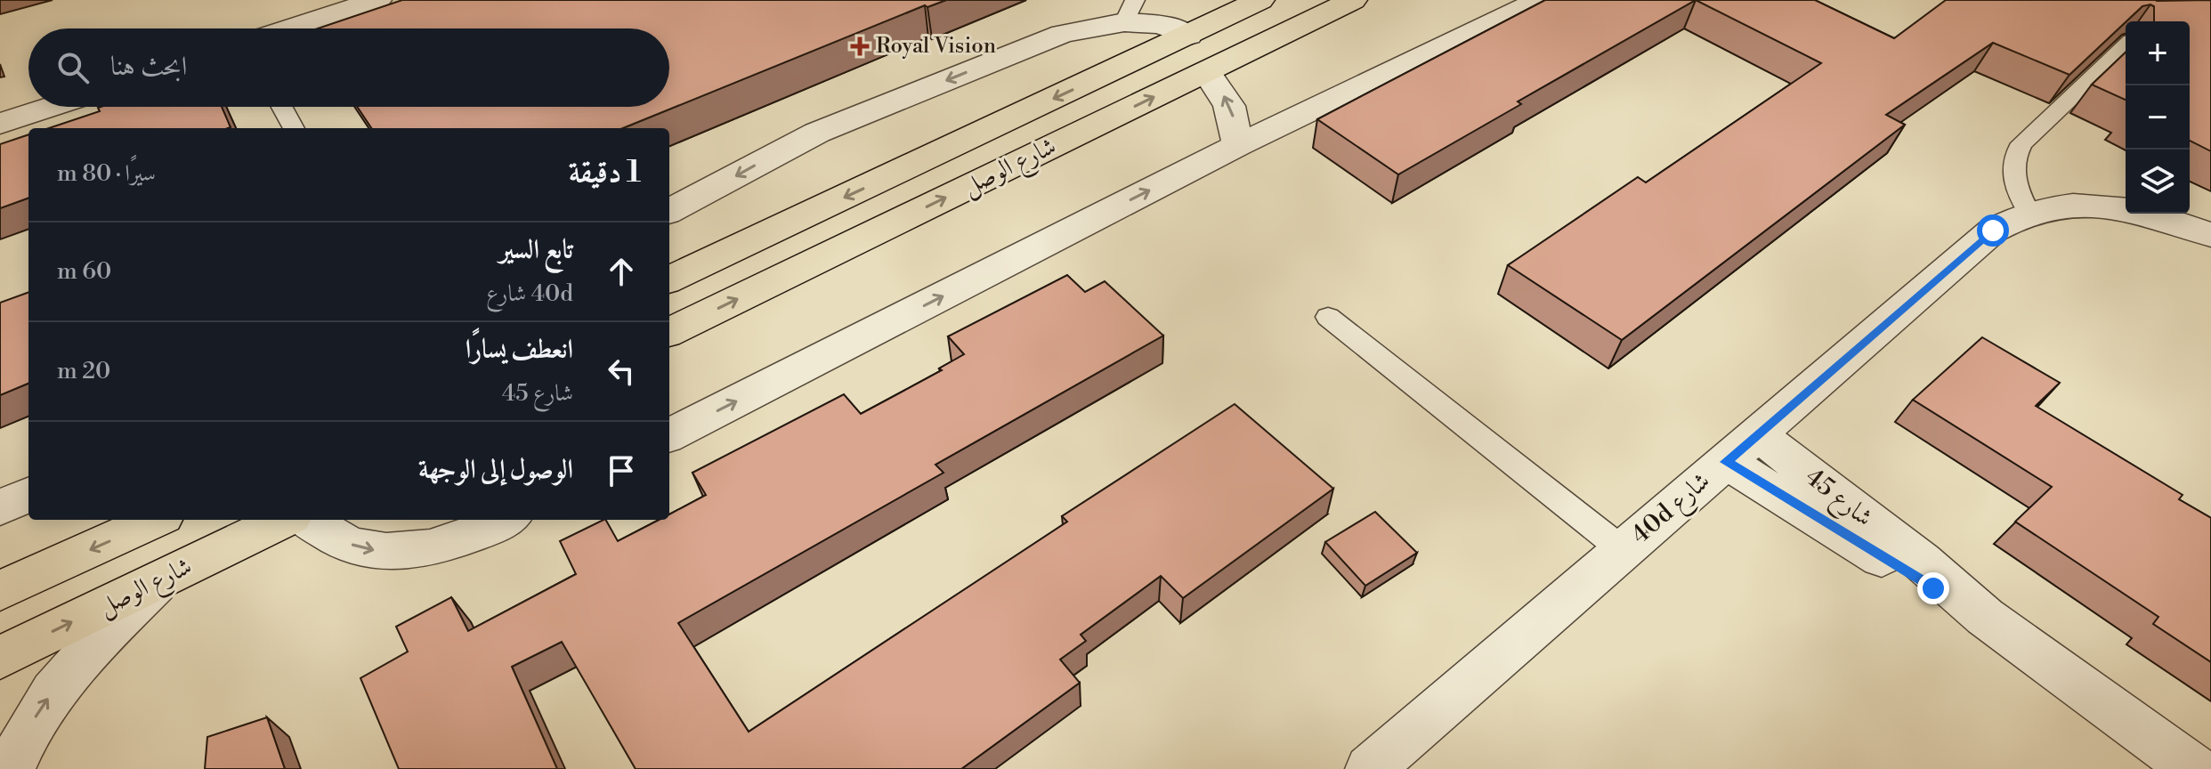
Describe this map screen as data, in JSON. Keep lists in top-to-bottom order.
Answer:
{
  "streets": {
    "main road": ["شارع الوصل"],
    "street": ["شارع 45", "40d شارع"]
  },
  "crossings": [
    ["شارع 45", "40d شارع"]
  ],
  "places": {
    "health": ["Royal Vision"]
  },
  "page": {
    "map_buttons": ["+", "−"],
    "search": "ابحث هنا",
    "heading": ["1 دقيقة", "سيرًا · 80 m"],
    "list": [
      ["تابع السير", "40d شارع", "60 m"],
      ["انعطف يسارًا", "شارع 45", "20 m"],
      "الوصول إلى الوجهة"
    ]
  }
}
